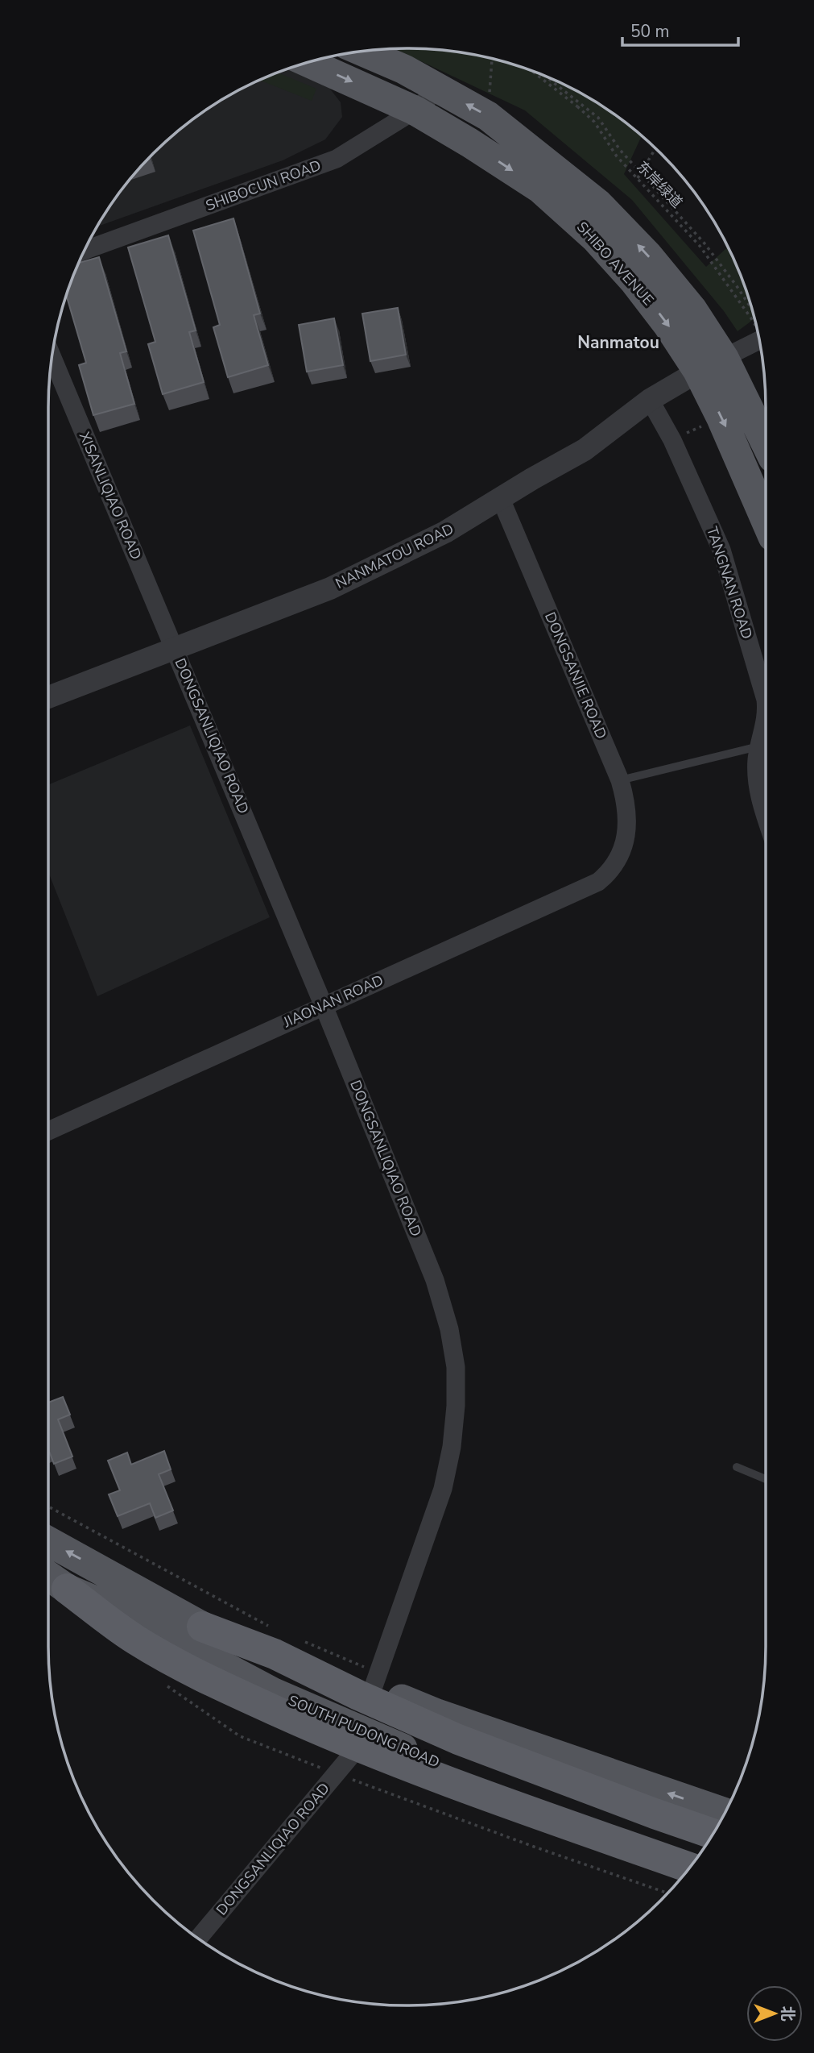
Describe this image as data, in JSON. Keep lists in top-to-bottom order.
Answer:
{
  "streets": {
    "main road": ["SHIBO AVENUE", "SOUTH PUDONG ROAD"],
    "street": [
      "SHIBOCUN ROAD",
      "XISANLIQIAO ROAD",
      "NANMATOU ROAD",
      "TANGNAN ROAD",
      "DONGSANJIE ROAD",
      "DONGSANLIQIAO ROAD",
      "JIAONAN ROAD"
    ],
    "path": ["东岸绿道"]
  },
  "crossings": [
    ["SHIBOCUN ROAD", "SHIBO AVENUE"],
    ["SHIBO AVENUE", "NANMATOU ROAD"],
    ["XISANLIQIAO ROAD", "NANMATOU ROAD"],
    ["XISANLIQIAO ROAD", "DONGSANLIQIAO ROAD"],
    ["NANMATOU ROAD", "TANGNAN ROAD"],
    ["NANMATOU ROAD", "DONGSANJIE ROAD"],
    ["NANMATOU ROAD", "DONGSANLIQIAO ROAD"],
    ["DONGSANJIE ROAD", "JIAONAN ROAD"],
    ["DONGSANLIQIAO ROAD", "JIAONAN ROAD"],
    ["DONGSANLIQIAO ROAD", "SOUTH PUDONG ROAD"]
  ],
  "districts": ["Nanmatou"],
  "scale_bar": "50 m",
  "north": "right"
}
